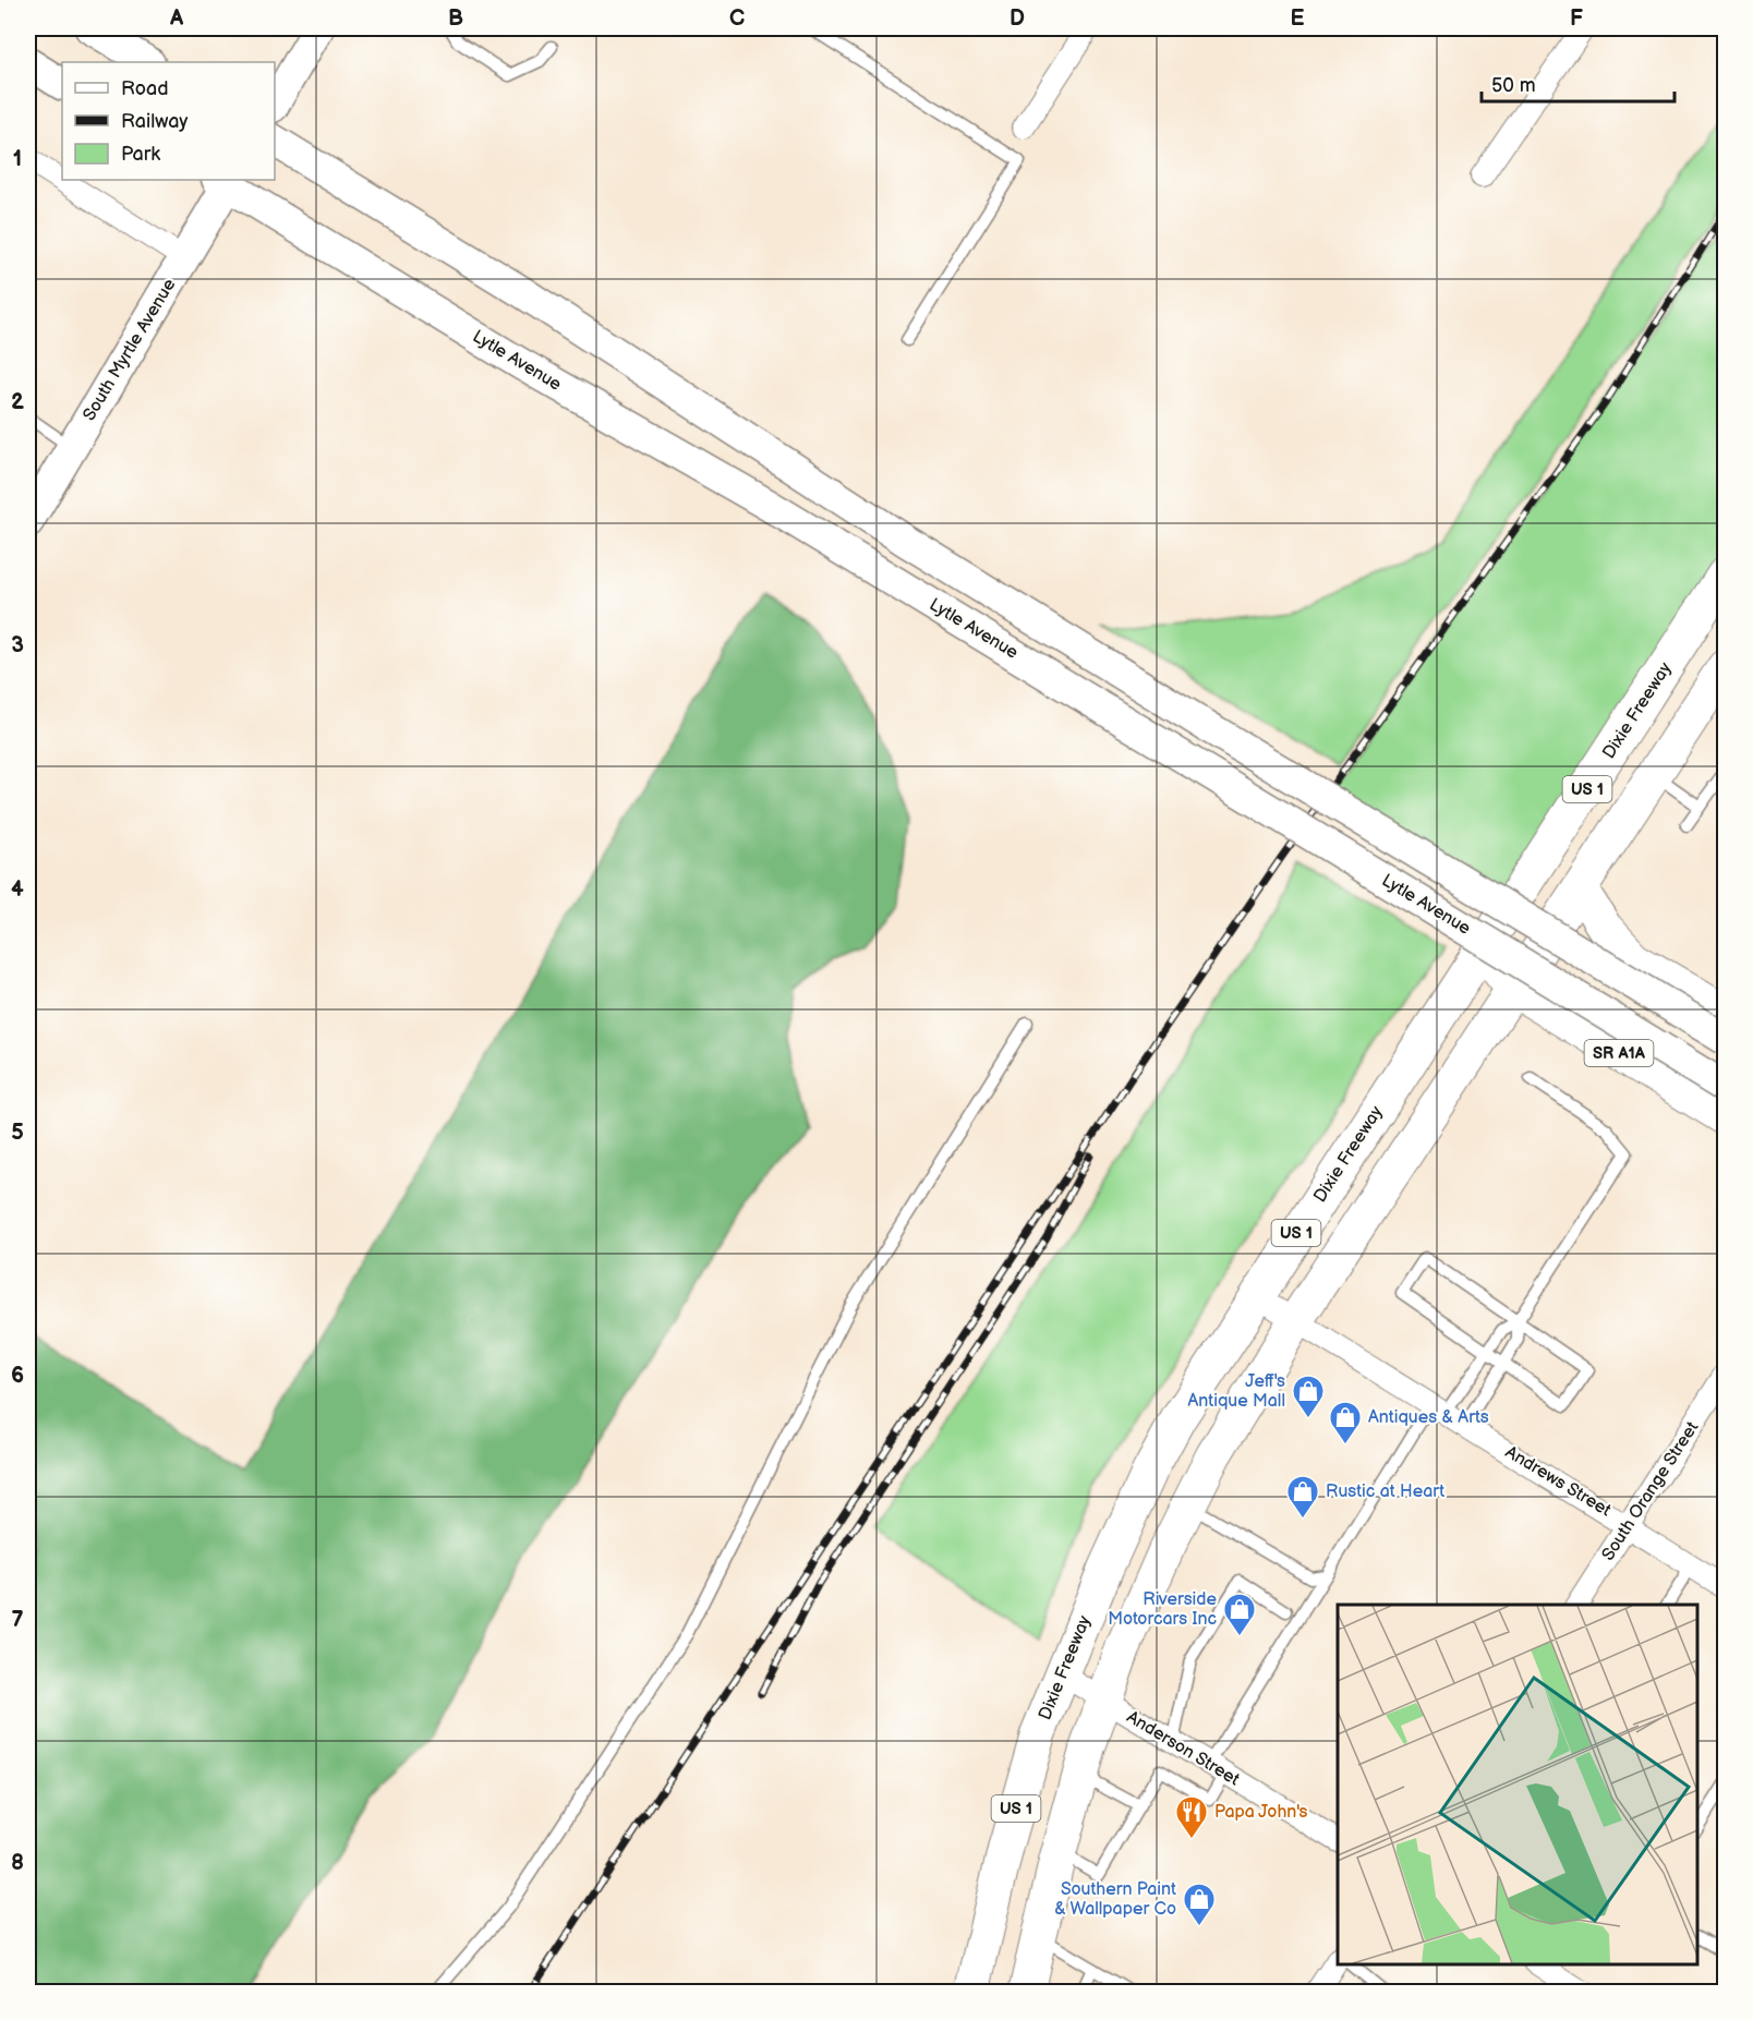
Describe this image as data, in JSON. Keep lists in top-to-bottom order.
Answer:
{
  "streets": {
    "main road": [
      "South Myrtle Avenue",
      "Lytle Avenue",
      "Dixie Freeway",
      "US 1",
      "SR A1A"
    ],
    "street": ["Andrews Street", "South Orange Street", "Anderson Street"]
  },
  "crossings": [
    ["South Myrtle Avenue", "Lytle Avenue"],
    ["Dixie Freeway", "SR A1A"],
    ["Dixie Freeway", "Andrews Street"],
    ["Dixie Freeway", "Anderson Street"],
    ["US 1", "SR A1A"],
    ["US 1", "Andrews Street"],
    ["US 1", "Anderson Street"],
    ["Andrews Street", "South Orange Street"]
  ],
  "places": {
    "shop": [
      "Jeff's Antique Mall",
      "Antiques & Arts",
      "Rustic at Heart",
      "Riverside Motorcars Inc",
      "Southern Paint & Wallpaper Co"
    ],
    "restaurant": ["Papa John's"]
  },
  "legend": ["Road", "Railway", "Park"],
  "scale_bar": "50 m",
  "grid": {
    "columns": [
      "A",
      "B",
      "C",
      "D",
      "E",
      "F"
    ],
    "rows": [
      "1",
      "2",
      "3",
      "4",
      "5",
      "6",
      "7",
      "8"
    ]
  }
}
